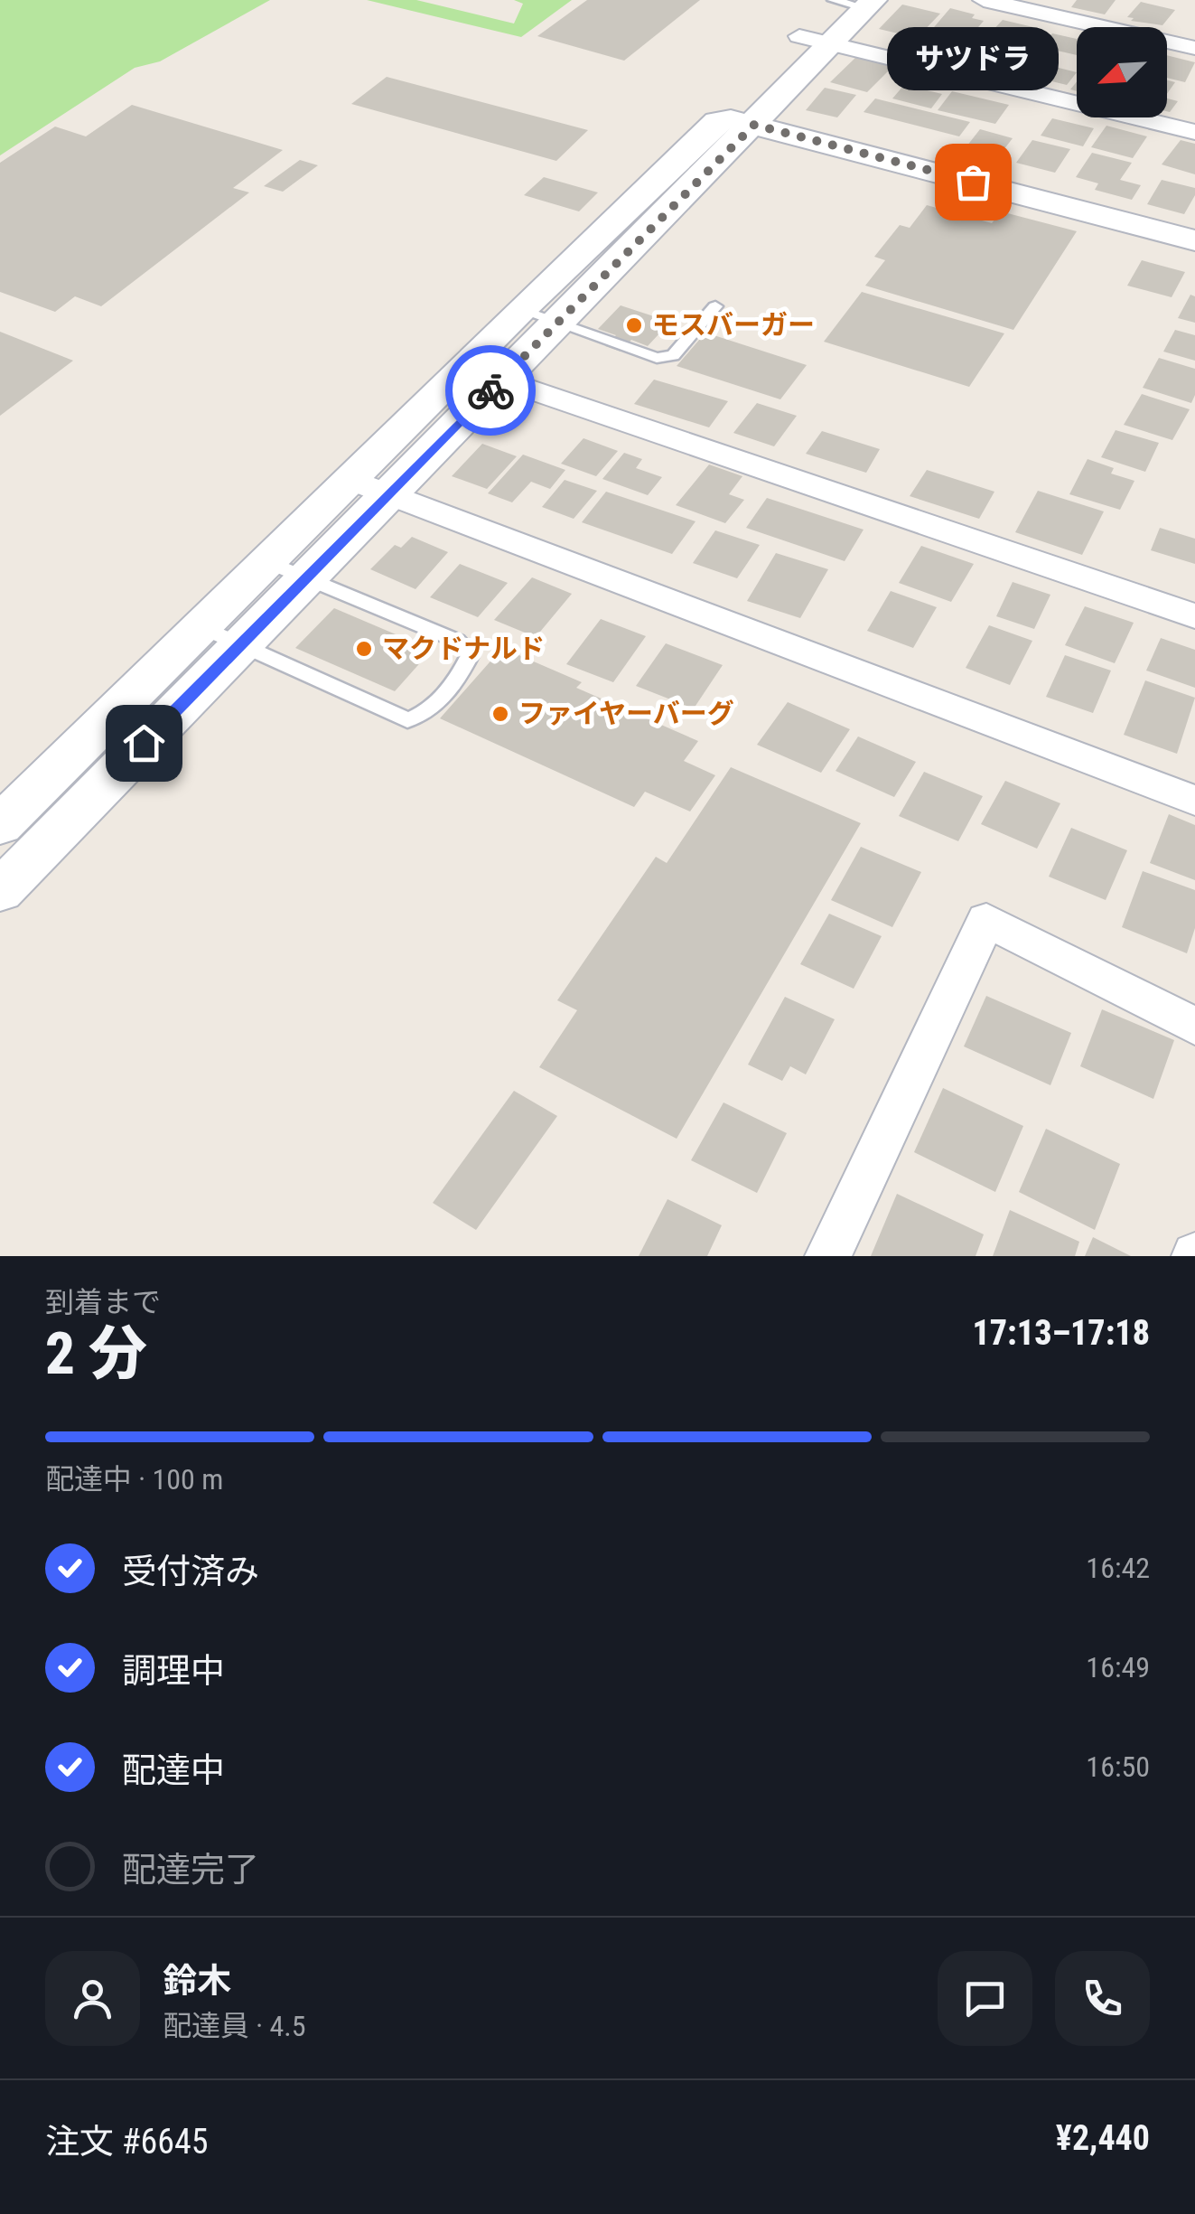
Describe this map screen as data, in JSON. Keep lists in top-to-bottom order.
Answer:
{
  "places": [
    "サツドラ",
    "モスバーガー",
    "マクドナルド",
    "ファイヤーバーグ"
  ],
  "north": "bottom left",
  "page": {
    "bubble": "サツドラ",
    "heading": ["2 分", "到着まで", "17:13–17:18"],
    "panel": [
      "鈴木",
      "配達員 · 4.5",
      "注文 #6645",
      "¥2,440"
    ],
    "bar": "配達中 · 100 m",
    "list": [
      ["受付済み", "16:42"],
      ["調理中", "16:49"],
      ["配達中", "16:50"],
      "配達完了"
    ]
  }
}
